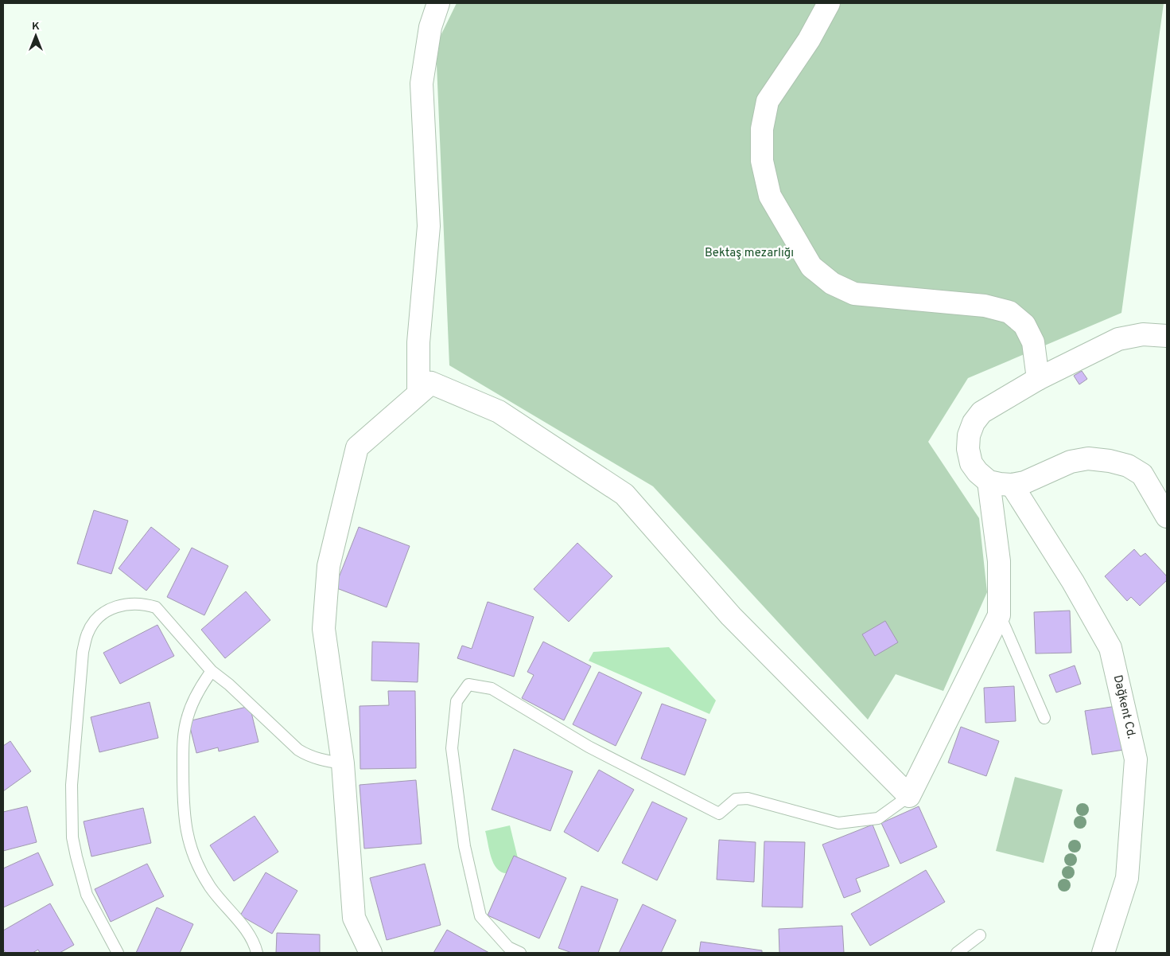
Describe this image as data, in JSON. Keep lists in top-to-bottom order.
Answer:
{
  "streets": {
    "street": ["Dağkent Cd."]
  },
  "parks": ["Bektaş mezarlığı"],
  "north": "top"
}
